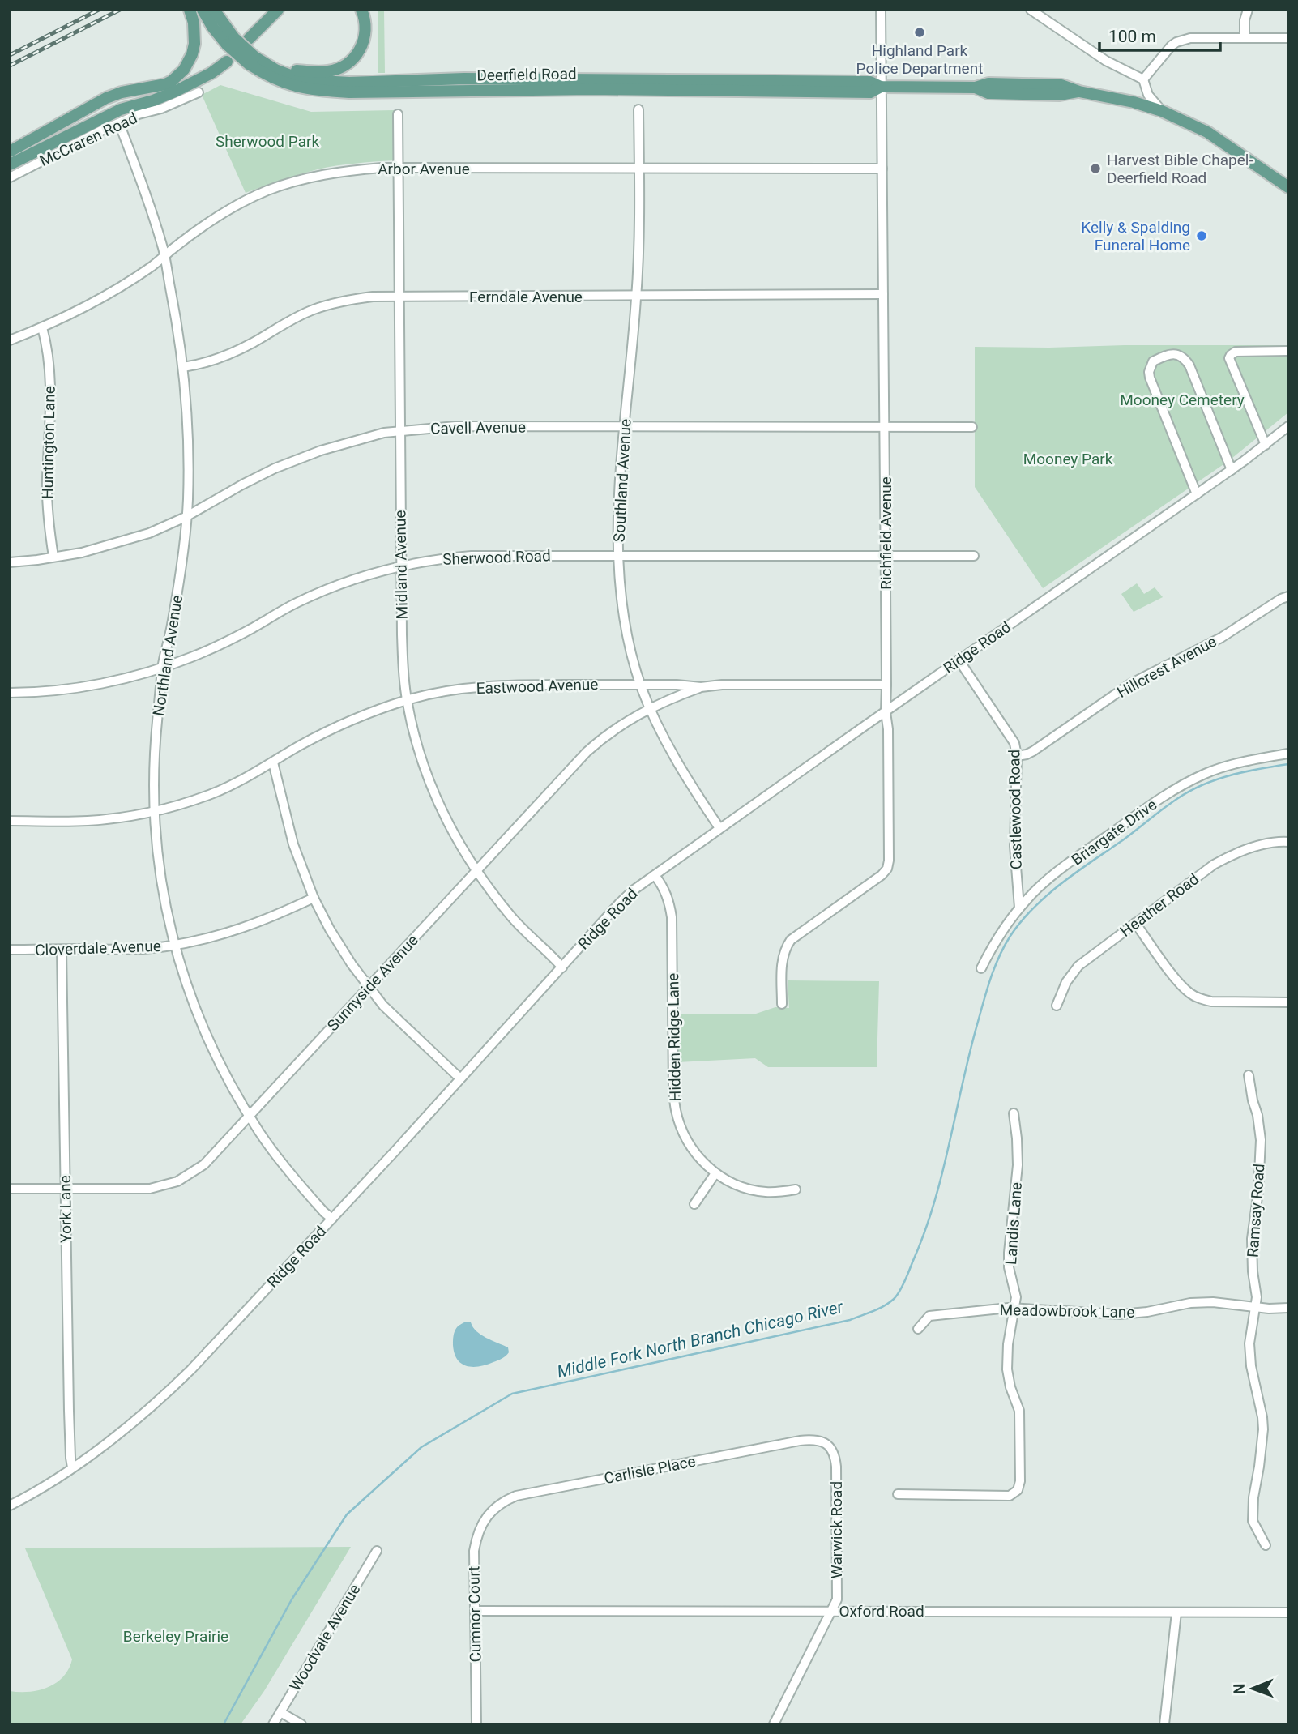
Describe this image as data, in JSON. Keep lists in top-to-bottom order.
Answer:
{
  "streets": {
    "main road": ["Deerfield Road"],
    "street": [
      "McCraren Road",
      "Arbor Avenue",
      "Ferndale Avenue",
      "Cavell Avenue",
      "Huntington Lane",
      "Southland Avenue",
      "Richfield Avenue",
      "Sherwood Road",
      "Midland Avenue",
      "Ridge Road",
      "Northland Avenue",
      "Hillcrest Avenue",
      "Eastwood Avenue",
      "Castlewood Road",
      "Briargate Drive",
      "Heather Road",
      "Cloverdale Avenue",
      "Sunnyside Avenue",
      "Hidden Ridge Lane",
      "York Lane",
      "Ramsay Road",
      "Landis Lane",
      "Meadowbrook Lane",
      "Carlisle Place",
      "Warwick Road",
      "Oxford Road",
      "Cumnor Court",
      "Woodvale Avenue"
    ]
  },
  "crossings": [
    ["Deerfield Road", "Richfield Avenue"],
    ["McCraren Road", "Northland Avenue"],
    ["Arbor Avenue", "Huntington Lane"],
    ["Arbor Avenue", "Southland Avenue"],
    ["Arbor Avenue", "Richfield Avenue"],
    ["Arbor Avenue", "Midland Avenue"],
    ["Arbor Avenue", "Northland Avenue"],
    ["Ferndale Avenue", "Southland Avenue"],
    ["Ferndale Avenue", "Richfield Avenue"],
    ["Ferndale Avenue", "Midland Avenue"],
    ["Ferndale Avenue", "Northland Avenue"],
    ["Cavell Avenue", "Huntington Lane"],
    ["Cavell Avenue", "Southland Avenue"],
    ["Cavell Avenue", "Richfield Avenue"],
    ["Cavell Avenue", "Midland Avenue"],
    ["Cavell Avenue", "Northland Avenue"],
    ["Southland Avenue", "Sherwood Road"],
    ["Southland Avenue", "Ridge Road"],
    ["Southland Avenue", "Eastwood Avenue"],
    ["Southland Avenue", "Sunnyside Avenue"],
    ["Richfield Avenue", "Sherwood Road"],
    ["Richfield Avenue", "Ridge Road"],
    ["Richfield Avenue", "Eastwood Avenue"],
    ["Sherwood Road", "Midland Avenue"],
    ["Sherwood Road", "Northland Avenue"],
    ["Midland Avenue", "Ridge Road"],
    ["Midland Avenue", "Eastwood Avenue"],
    ["Midland Avenue", "Sunnyside Avenue"],
    ["Ridge Road", "Northland Avenue"],
    ["Ridge Road", "Castlewood Road"],
    ["Ridge Road", "Hidden Ridge Lane"],
    ["Ridge Road", "York Lane"],
    ["Northland Avenue", "Eastwood Avenue"],
    ["Northland Avenue", "Cloverdale Avenue"],
    ["Northland Avenue", "Sunnyside Avenue"],
    ["Hillcrest Avenue", "Castlewood Road"],
    ["Eastwood Avenue", "Sunnyside Avenue"],
    ["Castlewood Road", "Briargate Drive"],
    ["Cloverdale Avenue", "York Lane"],
    ["Sunnyside Avenue", "York Lane"],
    ["Ramsay Road", "Meadowbrook Lane"],
    ["Landis Lane", "Meadowbrook Lane"],
    ["Carlisle Place", "Warwick Road"],
    ["Carlisle Place", "Cumnor Court"],
    ["Warwick Road", "Oxford Road"],
    ["Oxford Road", "Cumnor Court"]
  ],
  "water": ["Middle Fork North Branch Chicago River"],
  "parks": [
    "Sherwood Park",
    "Mooney Cemetery",
    "Mooney Park",
    "Berkeley Prairie"
  ],
  "places": ["Highland Park Police Department", "Harvest Bible Chapel- Deerfield Road", "Kelly & Spalding Funeral Home"],
  "scale_bar": "100 m",
  "north": "left"
}
